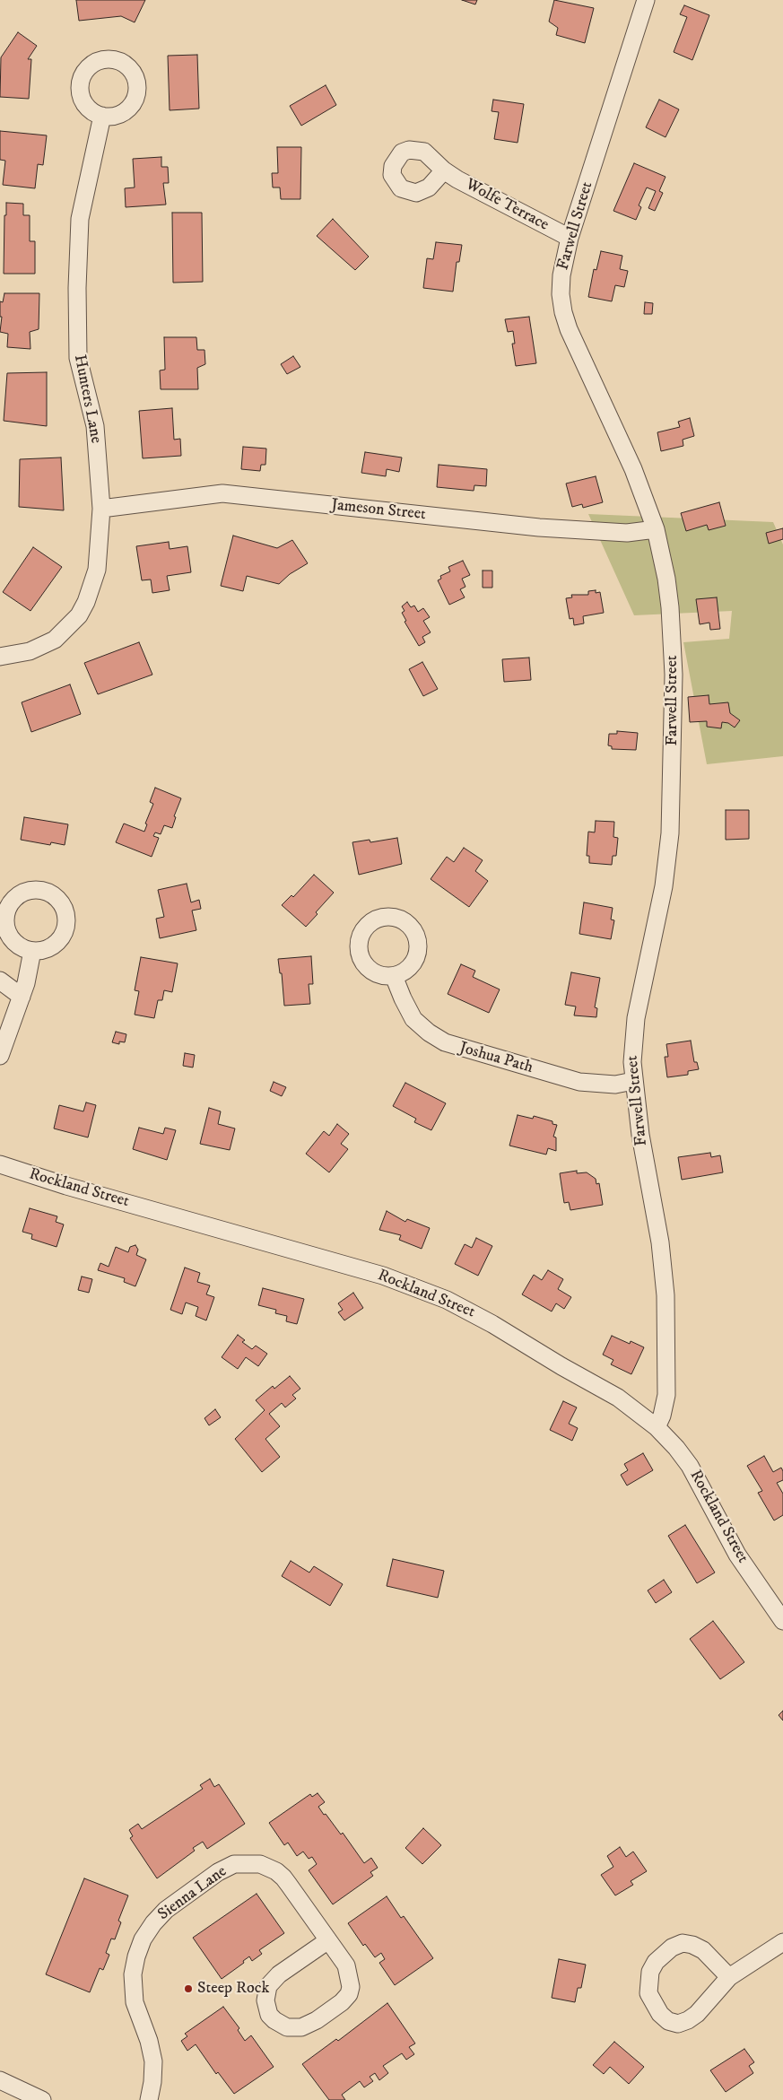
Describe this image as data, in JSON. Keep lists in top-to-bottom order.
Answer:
{
  "streets": {
    "street": [
      "Wolfe Terrace",
      "Farwell Street",
      "Hunters Lane",
      "Jameson Street",
      "Joshua Path",
      "Rockland Street",
      "Sienna Lane"
    ]
  },
  "crossings": [
    ["Wolfe Terrace", "Farwell Street"],
    ["Farwell Street", "Jameson Street"],
    ["Farwell Street", "Joshua Path"],
    ["Farwell Street", "Rockland Street"],
    ["Hunters Lane", "Jameson Street"]
  ],
  "places": ["Steep Rock"]
}
